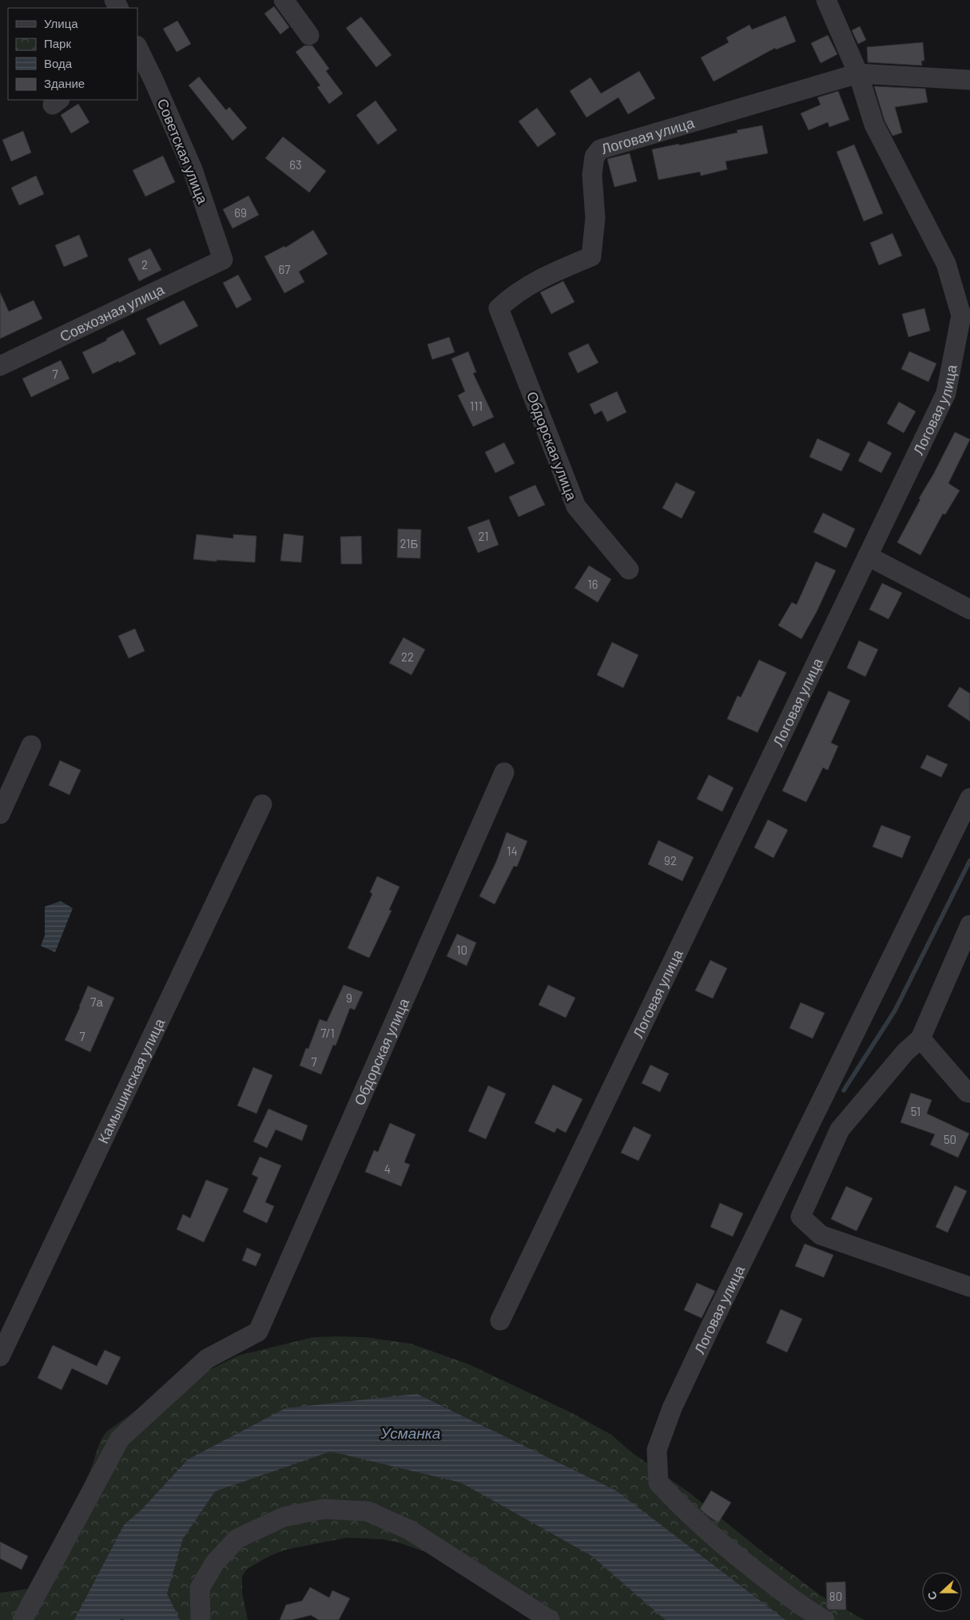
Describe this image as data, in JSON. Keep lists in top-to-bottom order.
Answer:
{
  "streets": {
    "street": [
      "Логовая улица",
      "Советская улица",
      "Совхозная улица",
      "Обдорская улица",
      "Камышинская улица"
    ]
  },
  "crossings": [
    ["Логовая улица", "Обдорская улица"],
    ["Советская улица", "Совхозная улица"]
  ],
  "water": ["Усманка"],
  "house_numbers": [
    "63",
    "69",
    "2",
    "67",
    "7",
    "111",
    "21",
    "21Б",
    "16",
    "22",
    "14",
    "92",
    "10",
    "9",
    "7а",
    "7/1",
    "7",
    "7",
    "51",
    "50",
    "4",
    "80"
  ],
  "legend": [
    "Улица",
    "Парк",
    "Вода",
    "Здание"
  ],
  "north": "left"
}
